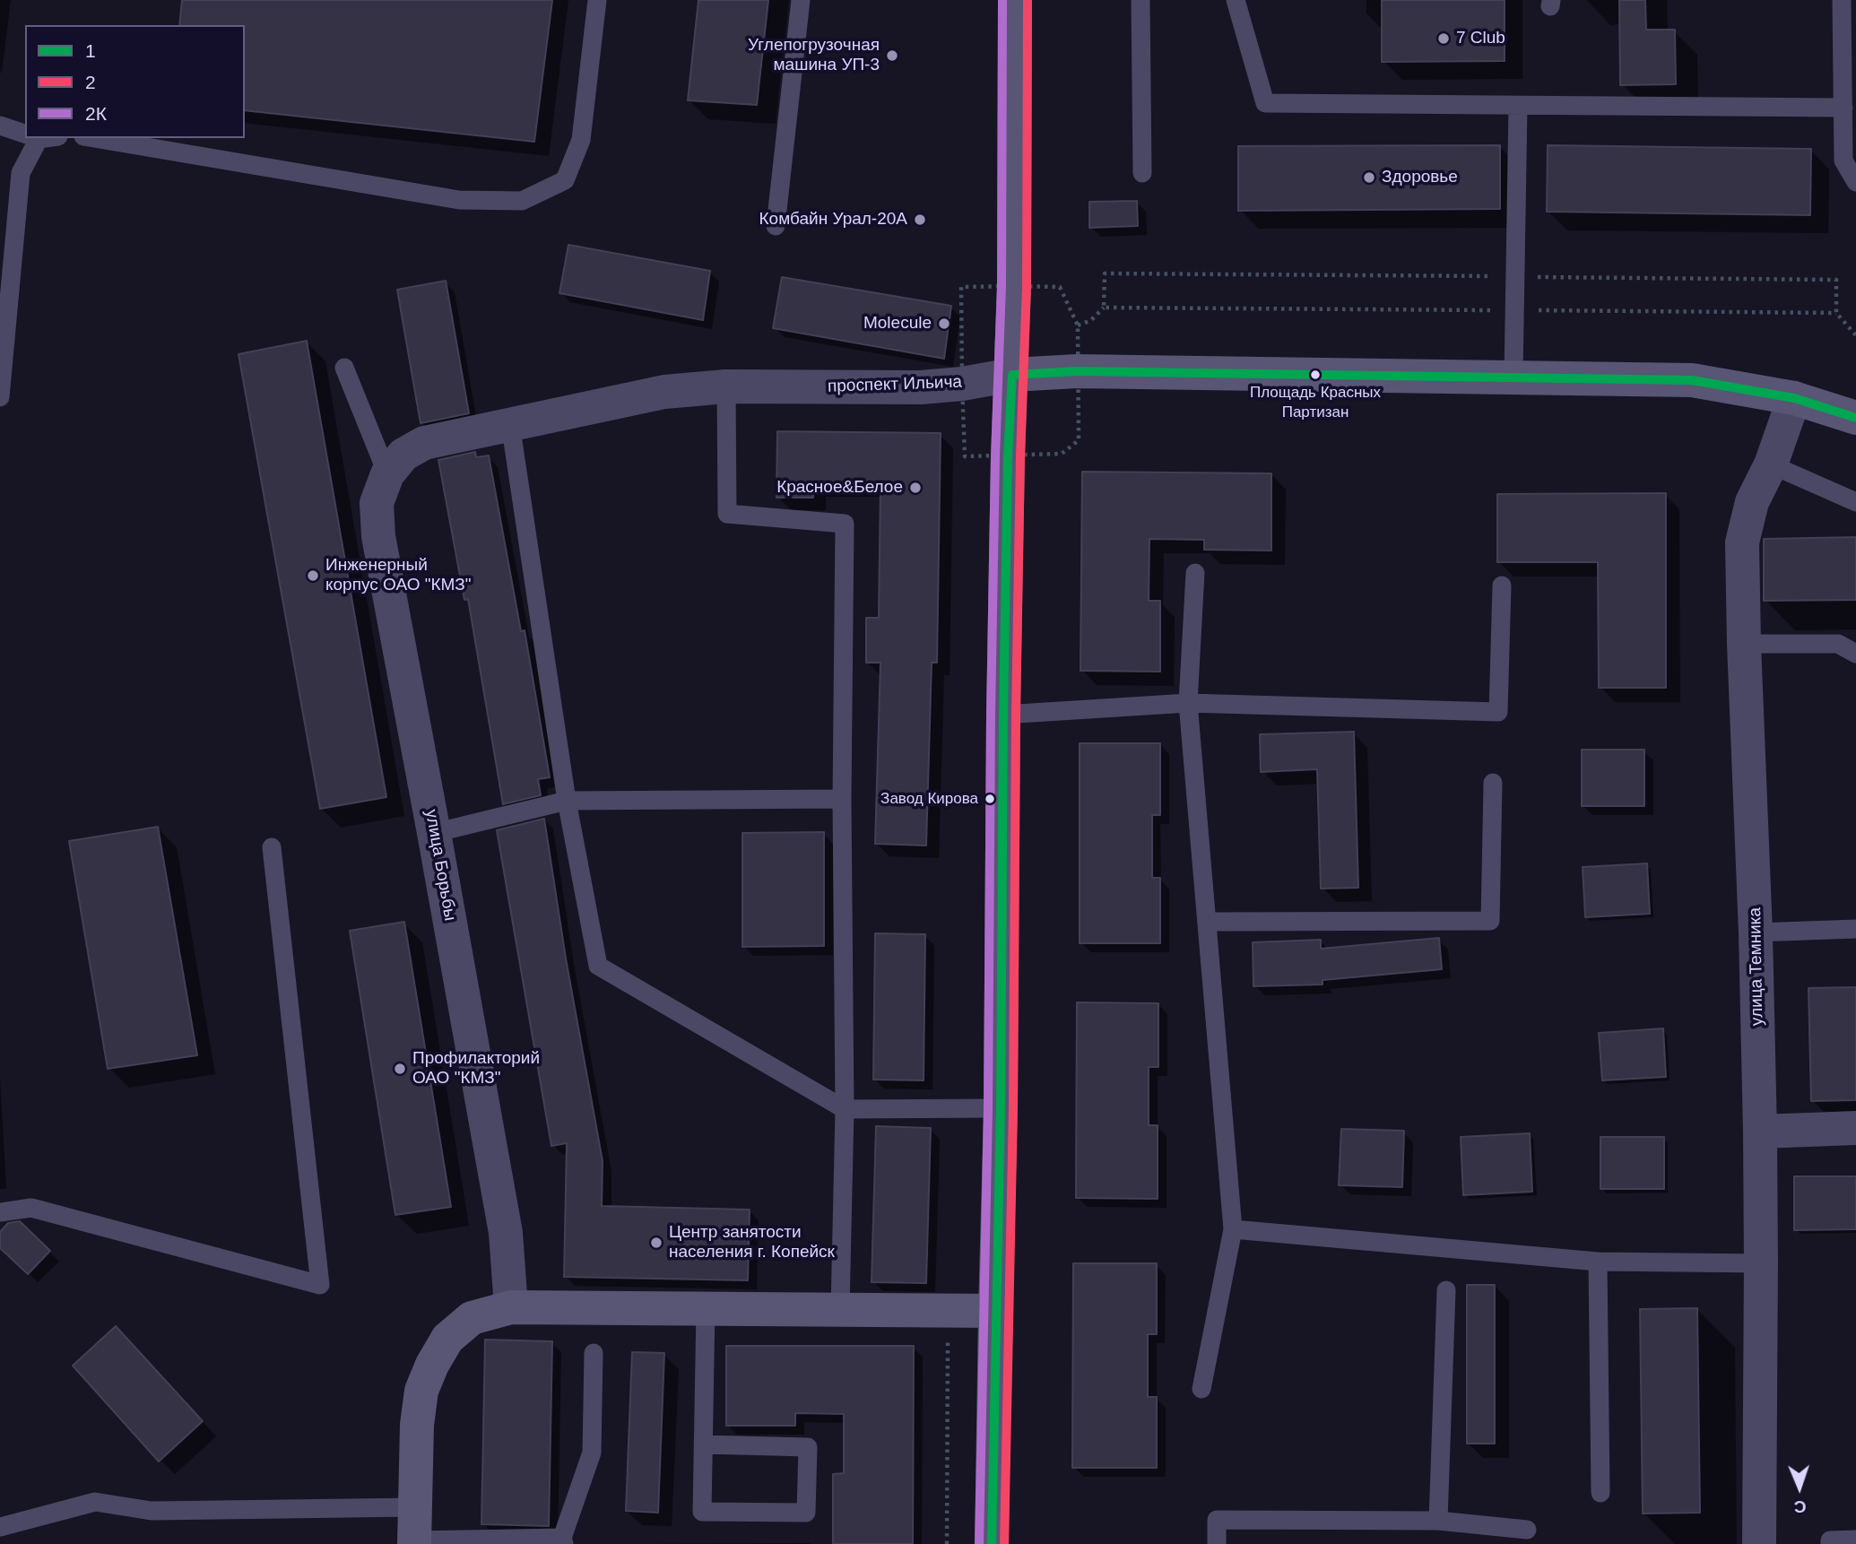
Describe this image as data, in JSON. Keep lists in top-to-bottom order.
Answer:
{
  "streets": {
    "street": ["проспект Ильича", "улица Борьбы", "улица Темника"]
  },
  "crossings": [
    ["проспект Ильича", "улица Борьбы"],
    ["проспект Ильича", "улица Темника"]
  ],
  "places": [
    "7 Club",
    "Углепогрузочная машина УП-3",
    "Здоровье",
    "Комбайн Урал-20А",
    "Molecule",
    "Площадь Красных Партизан",
    "Красное&Белое",
    "Инженерный корпус ОАО \"КМЗ\"",
    "Завод Кирова",
    "Профилакторий ОАО \"КМЗ\"",
    "Центр занятости населения г. Копейск"
  ],
  "lines": ["transit line 2", "transit line 2К", "transit line 1"],
  "legend": ["1", "2", "2К"],
  "north": "bottom"
}
